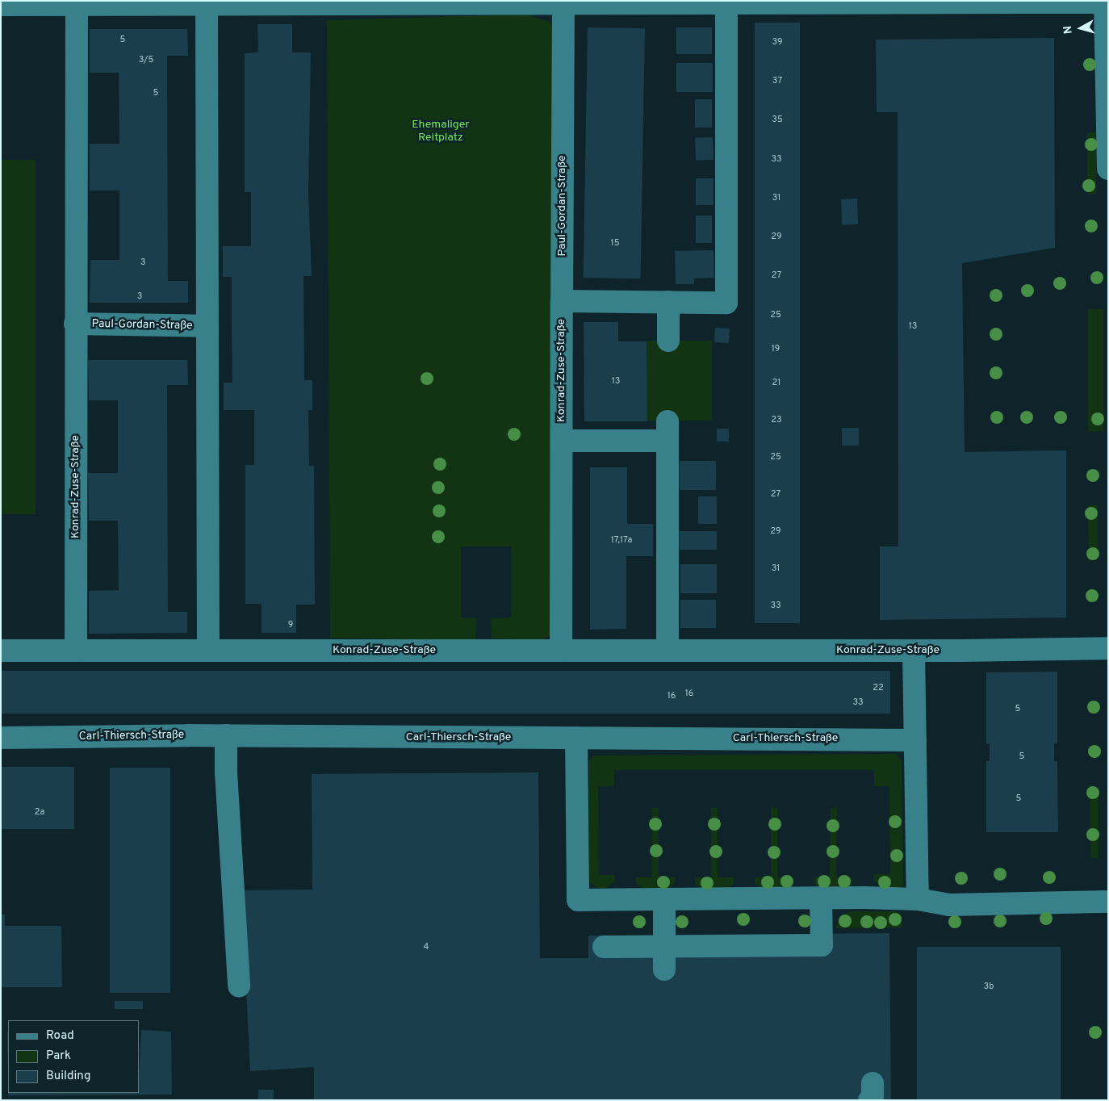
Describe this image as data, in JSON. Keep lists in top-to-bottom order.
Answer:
{
  "streets": {
    "street": ["Paul-Gordan-Straße", "Konrad-Zuse-Straße", "Carl-Thiersch-Straße"]
  },
  "crossings": [
    ["Paul-Gordan-Straße", "Konrad-Zuse-Straße"]
  ],
  "parks": ["Ehemaliger Reitplatz"],
  "house_numbers": [
    "5",
    "39",
    "3/5",
    "37",
    "5",
    "35",
    "33",
    "31",
    "29",
    "15",
    "3",
    "27",
    "3",
    "25",
    "13",
    "19",
    "13",
    "21",
    "23",
    "25",
    "27",
    "29",
    "17,17a",
    "31",
    "33",
    "9",
    "22",
    "16",
    "16",
    "33",
    "5",
    "5",
    "5",
    "2a",
    "4",
    "3b"
  ],
  "legend": ["Road", "Park", "Building"],
  "north": "left"
}
